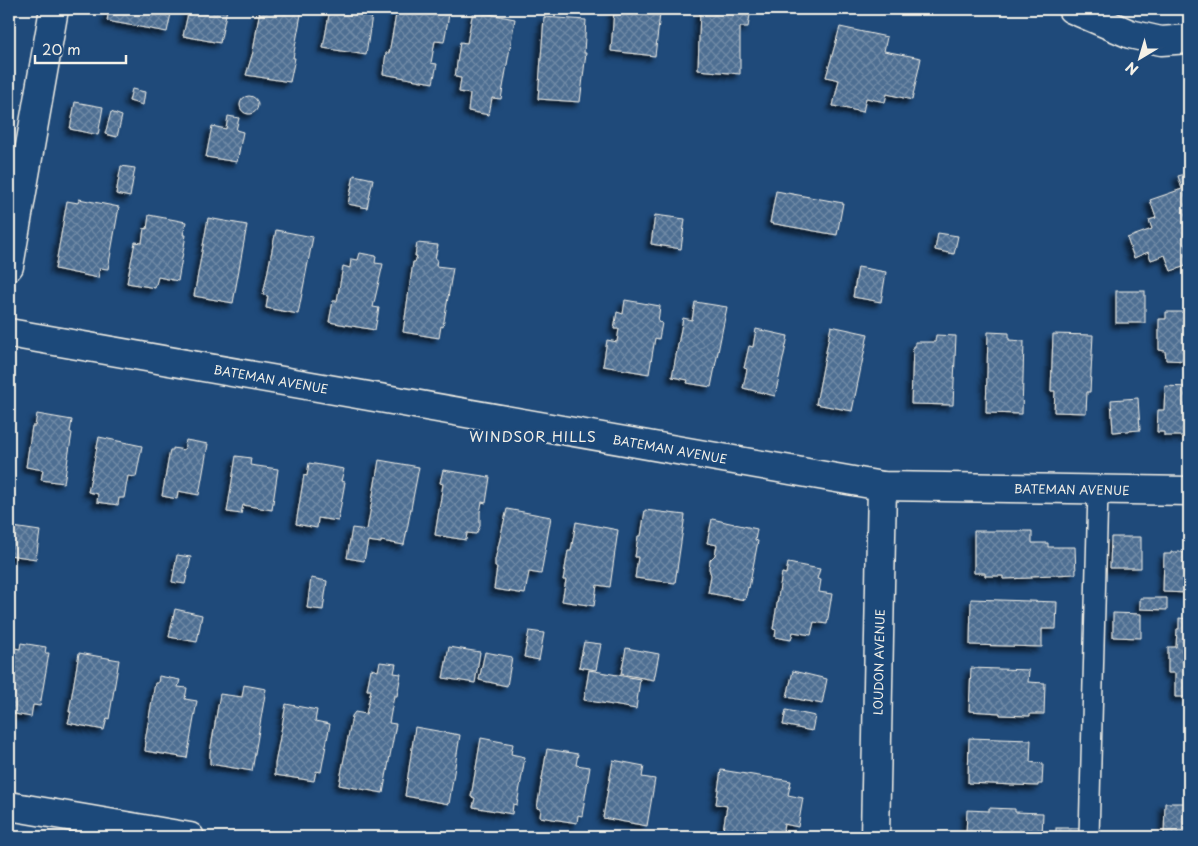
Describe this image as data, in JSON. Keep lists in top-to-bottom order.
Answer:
{
  "streets": {
    "street": ["BATEMAN AVENUE", "LOUDON AVENUE"]
  },
  "crossings": [
    ["BATEMAN AVENUE", "LOUDON AVENUE"]
  ],
  "districts": ["WINDSOR HILLS"],
  "scale_bar": "20 m",
  "north": "bottom left"
}
